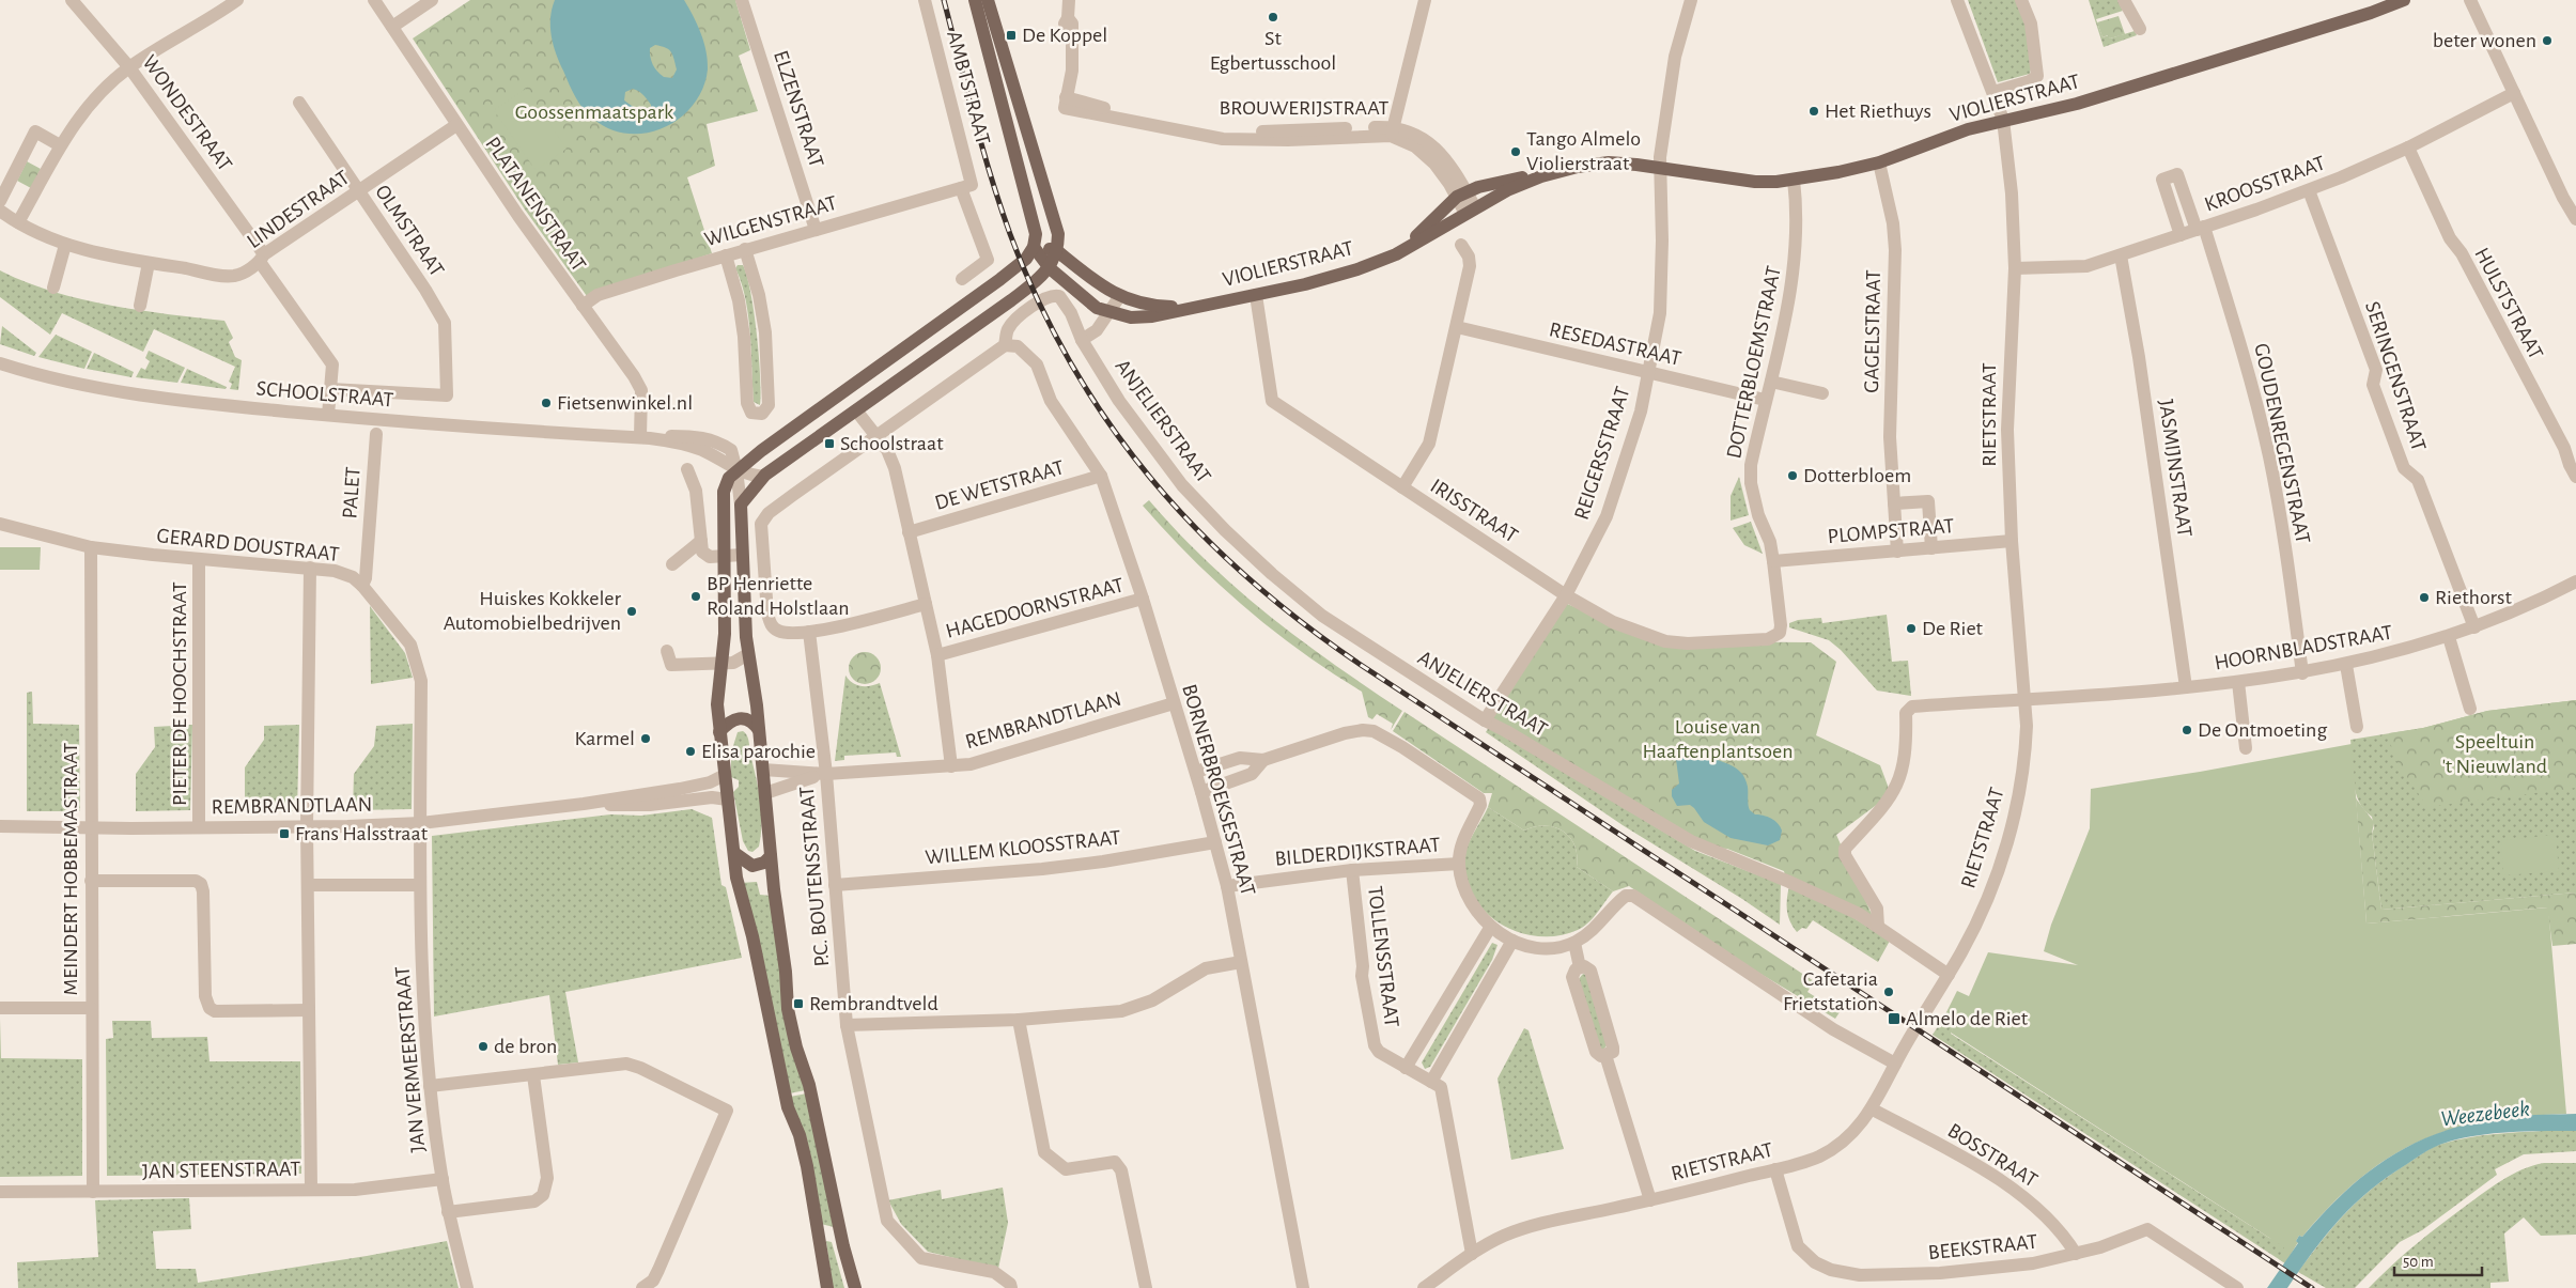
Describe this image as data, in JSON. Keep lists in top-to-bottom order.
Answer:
{
  "streets": {
    "main road": ["VIOLIERSTRAAT"],
    "street": [
      "AMBTSTRAAT",
      "BROUWERIJSTRAAT",
      "ELZENSTRAAT",
      "WONDESTRAAT",
      "KROOSSTRAAT",
      "PLATANENSTRAAT",
      "LINDESTRAAT",
      "WILGENSTRAAT",
      "OLMSTRAAT",
      "HULSTSTRAAT",
      "GAGELSTRAAT",
      "RESEDASTRAAT",
      "DOTTERBLOEMSTRAAT",
      "SERINGENSTRAAT",
      "SCHOOLSTRAAT",
      "RIETSTRAAT",
      "ANJELIERSTRAAT",
      "GOUDENREGENSTRAAT",
      "REIGERSSTRAAT",
      "JASMIJNSTRAAT",
      "DE WETSTRAAT",
      "PALET",
      "IRISSTRAAT",
      "PLOMPSTRAAT",
      "GERARD DOUSTRAAT",
      "HAGEDOORNSTRAAT",
      "HOORNBLADSTRAAT",
      "PIETER DE HOOCHSTRAAT",
      "REMBRANDTLAAN",
      "BORNERBROEKSESTRAAT",
      "WILLEM KLOOSSTRAAT",
      "BILDERDIJKSTRAAT",
      "MEINDERT HOBBEMASTRAAT",
      "P.C. BOUTENSSTRAAT",
      "TOLLENSSTRAAT",
      "JAN VERMEERSTRAAT",
      "BOSSTRAAT",
      "JAN STEENSTRAAT",
      "BEEKSTRAAT"
    ]
  },
  "crossings": [
    ["AMBTSTRAAT", "WILGENSTRAAT"],
    ["VIOLIERSTRAAT", "BROUWERIJSTRAAT"],
    ["VIOLIERSTRAAT", "GAGELSTRAAT"],
    ["VIOLIERSTRAAT", "DOTTERBLOEMSTRAAT"],
    ["VIOLIERSTRAAT", "RIETSTRAAT"],
    ["VIOLIERSTRAAT", "REIGERSSTRAAT"],
    ["VIOLIERSTRAAT", "IRISSTRAAT"],
    ["ELZENSTRAAT", "WILGENSTRAAT"],
    ["WONDESTRAAT", "LINDESTRAAT"],
    ["WONDESTRAAT", "SCHOOLSTRAAT"],
    ["KROOSSTRAAT", "HULSTSTRAAT"],
    ["KROOSSTRAAT", "SERINGENSTRAAT"],
    ["KROOSSTRAAT", "RIETSTRAAT"],
    ["KROOSSTRAAT", "GOUDENREGENSTRAAT"],
    ["KROOSSTRAAT", "JASMIJNSTRAAT"],
    ["PLATANENSTRAAT", "LINDESTRAAT"],
    ["PLATANENSTRAAT", "WILGENSTRAAT"],
    ["PLATANENSTRAAT", "SCHOOLSTRAAT"],
    ["LINDESTRAAT", "OLMSTRAAT"],
    ["OLMSTRAAT", "SCHOOLSTRAAT"],
    ["GAGELSTRAAT", "PLOMPSTRAAT"],
    ["RESEDASTRAAT", "DOTTERBLOEMSTRAAT"],
    ["RESEDASTRAAT", "REIGERSSTRAAT"],
    ["DOTTERBLOEMSTRAAT", "IRISSTRAAT"],
    ["DOTTERBLOEMSTRAAT", "PLOMPSTRAAT"],
    ["SERINGENSTRAAT", "HOORNBLADSTRAAT"],
    ["RIETSTRAAT", "ANJELIERSTRAAT"],
    ["RIETSTRAAT", "PLOMPSTRAAT"],
    ["RIETSTRAAT", "HOORNBLADSTRAAT"],
    ["RIETSTRAAT", "BOSSTRAAT"],
    ["RIETSTRAAT", "BEEKSTRAAT"],
    ["ANJELIERSTRAAT", "REIGERSSTRAAT"],
    ["ANJELIERSTRAAT", "HOORNBLADSTRAAT"],
    ["ANJELIERSTRAAT", "BORNERBROEKSESTRAAT"],
    ["GOUDENREGENSTRAAT", "HOORNBLADSTRAAT"],
    ["REIGERSSTRAAT", "IRISSTRAAT"],
    ["JASMIJNSTRAAT", "HOORNBLADSTRAAT"],
    ["DE WETSTRAAT", "BORNERBROEKSESTRAAT"],
    ["PALET", "GERARD DOUSTRAAT"],
    ["GERARD DOUSTRAAT", "PIETER DE HOOCHSTRAAT"],
    ["GERARD DOUSTRAAT", "REMBRANDTLAAN"],
    ["GERARD DOUSTRAAT", "MEINDERT HOBBEMASTRAAT"],
    ["GERARD DOUSTRAAT", "JAN VERMEERSTRAAT"],
    ["HAGEDOORNSTRAAT", "BORNERBROEKSESTRAAT"],
    ["PIETER DE HOOCHSTRAAT", "REMBRANDTLAAN"],
    ["REMBRANDTLAAN", "BORNERBROEKSESTRAAT"],
    ["REMBRANDTLAAN", "MEINDERT HOBBEMASTRAAT"],
    ["REMBRANDTLAAN", "P.C. BOUTENSSTRAAT"],
    ["REMBRANDTLAAN", "JAN VERMEERSTRAAT"],
    ["BORNERBROEKSESTRAAT", "WILLEM KLOOSSTRAAT"],
    ["BORNERBROEKSESTRAAT", "BILDERDIJKSTRAAT"],
    ["WILLEM KLOOSSTRAAT", "P.C. BOUTENSSTRAAT"],
    ["BILDERDIJKSTRAAT", "TOLLENSSTRAAT"],
    ["MEINDERT HOBBEMASTRAAT", "JAN STEENSTRAAT"],
    ["JAN VERMEERSTRAAT", "JAN STEENSTRAAT"],
    ["BOSSTRAAT", "BEEKSTRAAT"]
  ],
  "water": ["Weezebeek"],
  "parks": ["Goossenmaatspark", "Louise van Haaftenplantsoen", "Speeltuin 't Nieuwland"],
  "places": {
    "other": [
      "St Egbertusschool",
      "beter wonen",
      "Het Riethuys",
      "Tango Almelo Violierstraat",
      "Fietsenwinkel.nl",
      "Dotterbloem",
      "BP Henriette Roland Holstlaan",
      "Riethorst",
      "Huiskes Kokkeler Automobielbedrijven",
      "De Riet",
      "De Ontmoeting",
      "Karmel",
      "Elisa parochie",
      "Cafetaria Frietstation",
      "de bron"
    ],
    "transit": [
      "De Koppel",
      "Schoolstraat",
      "Frans Halsstraat",
      "Rembrandtveld",
      "Almelo de Riet"
    ]
  },
  "scale_bar": "50 m"
}
